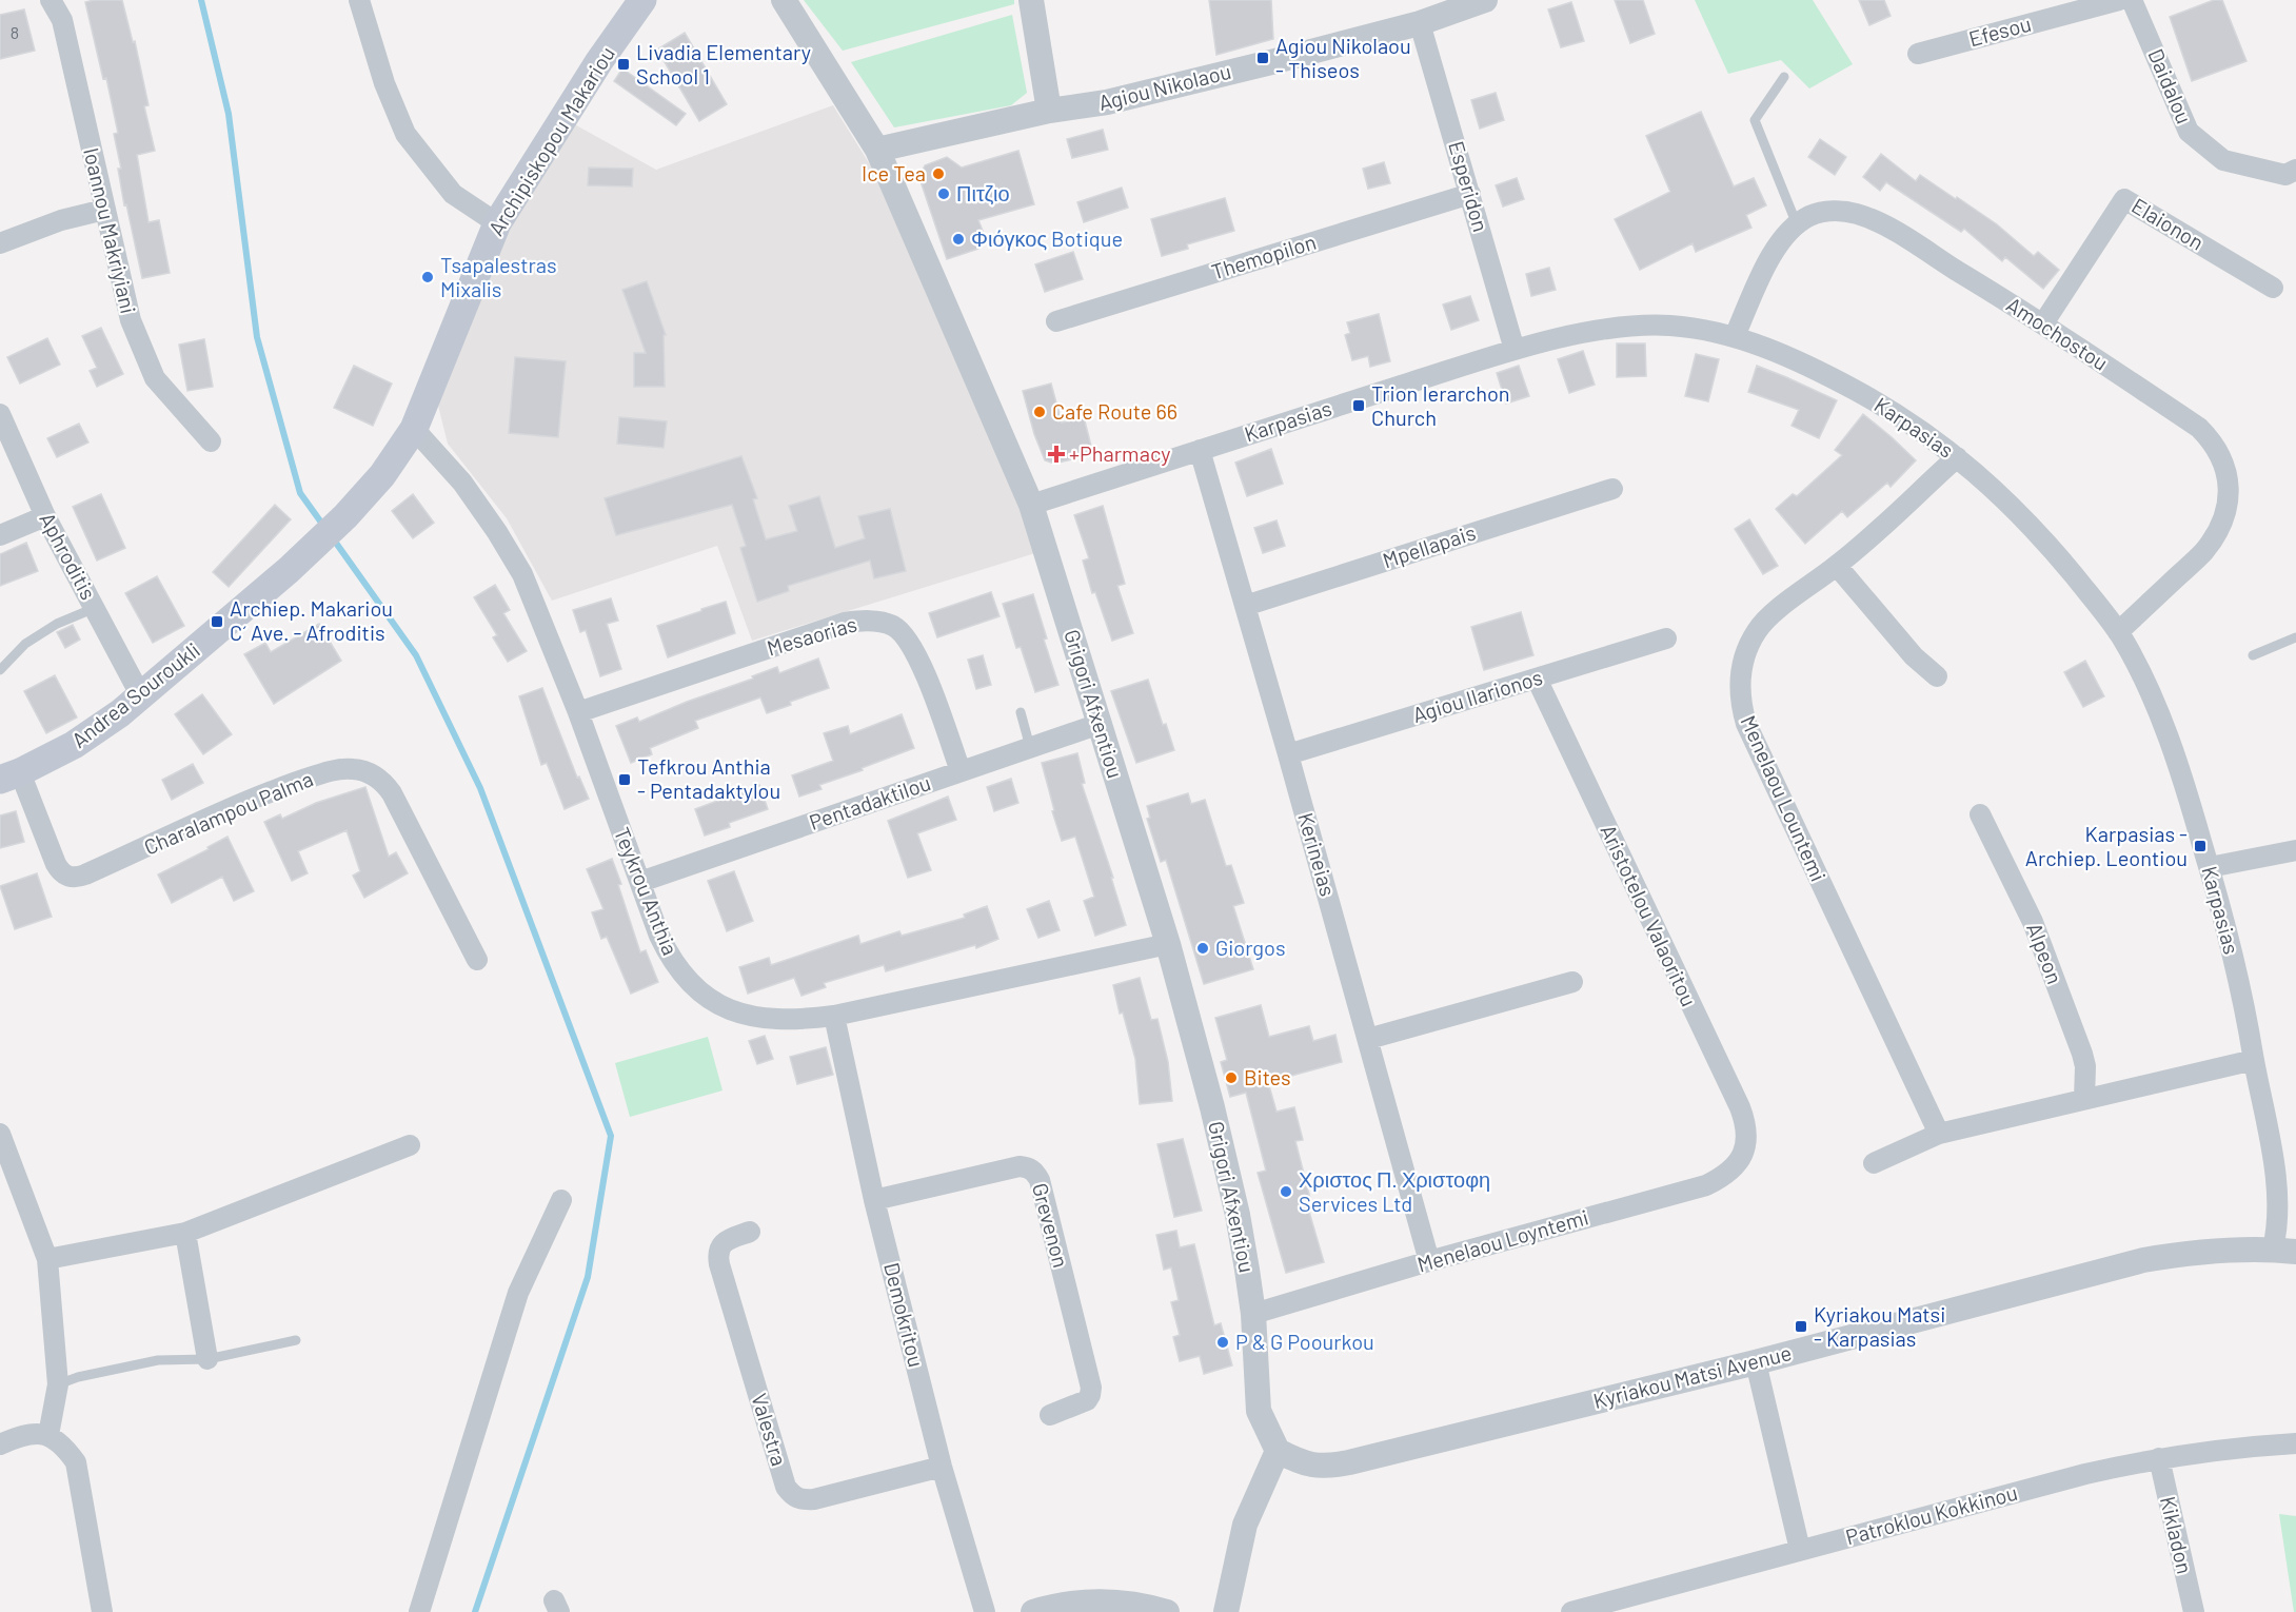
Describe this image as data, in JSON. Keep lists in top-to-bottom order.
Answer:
{
  "streets": {
    "main road": ["Archipiskopou Makariou", "Andrea Souroukli"],
    "street": [
      "Efesou",
      "Daidalou",
      "Agiou Nikolaou",
      "Esperidon",
      "Elaionon",
      "Ioannou Makriyiani",
      "Themopilon",
      "Amochostou",
      "Karpasias",
      "Mpellapais",
      "Aphroditis",
      "Mesaorias",
      "Agiou Ilarionos",
      "Grigori Afxentiou",
      "Menelaou Lountemi",
      "Pentadaktilou",
      "Charalampou Palma",
      "Kerineias",
      "Teykrou Anthia",
      "Aristotelou Valaoritou",
      "Alpeon",
      "Grevenon",
      "Menelaou Loyntemi",
      "Demokritou",
      "Kyriakou Matsi Avenue",
      "Valestra",
      "Patroklou Kokkinou",
      "Kikladon"
    ]
  },
  "crossings": [
    ["Agiou Nikolaou", "Esperidon"],
    ["Agiou Nikolaou", "Grigori Afxentiou"],
    ["Archipiskopou Makariou", "Andrea Souroukli"],
    ["Archipiskopou Makariou", "Teykrou Anthia"],
    ["Esperidon", "Themopilon"],
    ["Esperidon", "Karpasias"],
    ["Elaionon", "Amochostou"],
    ["Amochostou", "Karpasias"],
    ["Karpasias", "Grigori Afxentiou"],
    ["Karpasias", "Menelaou Lountemi"],
    ["Karpasias", "Kerineias"],
    ["Karpasias", "Kyriakou Matsi Avenue"],
    ["Mpellapais", "Kerineias"],
    ["Aphroditis", "Andrea Souroukli"],
    ["Mesaorias", "Pentadaktilou"],
    ["Mesaorias", "Teykrou Anthia"],
    ["Andrea Souroukli", "Charalampou Palma"],
    ["Agiou Ilarionos", "Kerineias"],
    ["Agiou Ilarionos", "Aristotelou Valaoritou"],
    ["Grigori Afxentiou", "Pentadaktilou"],
    ["Grigori Afxentiou", "Teykrou Anthia"],
    ["Grigori Afxentiou", "Menelaou Loyntemi"],
    ["Grigori Afxentiou", "Kyriakou Matsi Avenue"],
    ["Pentadaktilou", "Teykrou Anthia"],
    ["Kerineias", "Menelaou Loyntemi"],
    ["Teykrou Anthia", "Demokritou"],
    ["Aristotelou Valaoritou", "Menelaou Loyntemi"],
    ["Grevenon", "Demokritou"],
    ["Demokritou", "Valestra"],
    ["Patroklou Kokkinou", "Kikladon"]
  ],
  "places": {
    "transit": [
      "Agiou Nikolaou - Thiseos",
      "Livadia Elementary School 1",
      "Trion Ierarchon Church",
      "Archiep. Makariou C´ Ave. - Afroditis",
      "Tefkrou Anthia - Pentadaktylou",
      "Karpasias - Archiep. Leontiou",
      "Kyriakou Matsi - Karpasias"
    ],
    "other": [
      "Ice Tea",
      "Πιτζιο",
      "Φιόγκος Botique",
      "Tsapalestras Mixalis",
      "Cafe Route 66",
      "Giorgos",
      "Bites",
      "Χριστος Π. Χριστοφη Services Ltd",
      "P & G Poourkou"
    ],
    "health": ["+Pharmacy"]
  },
  "house_numbers": ["8"]
}
